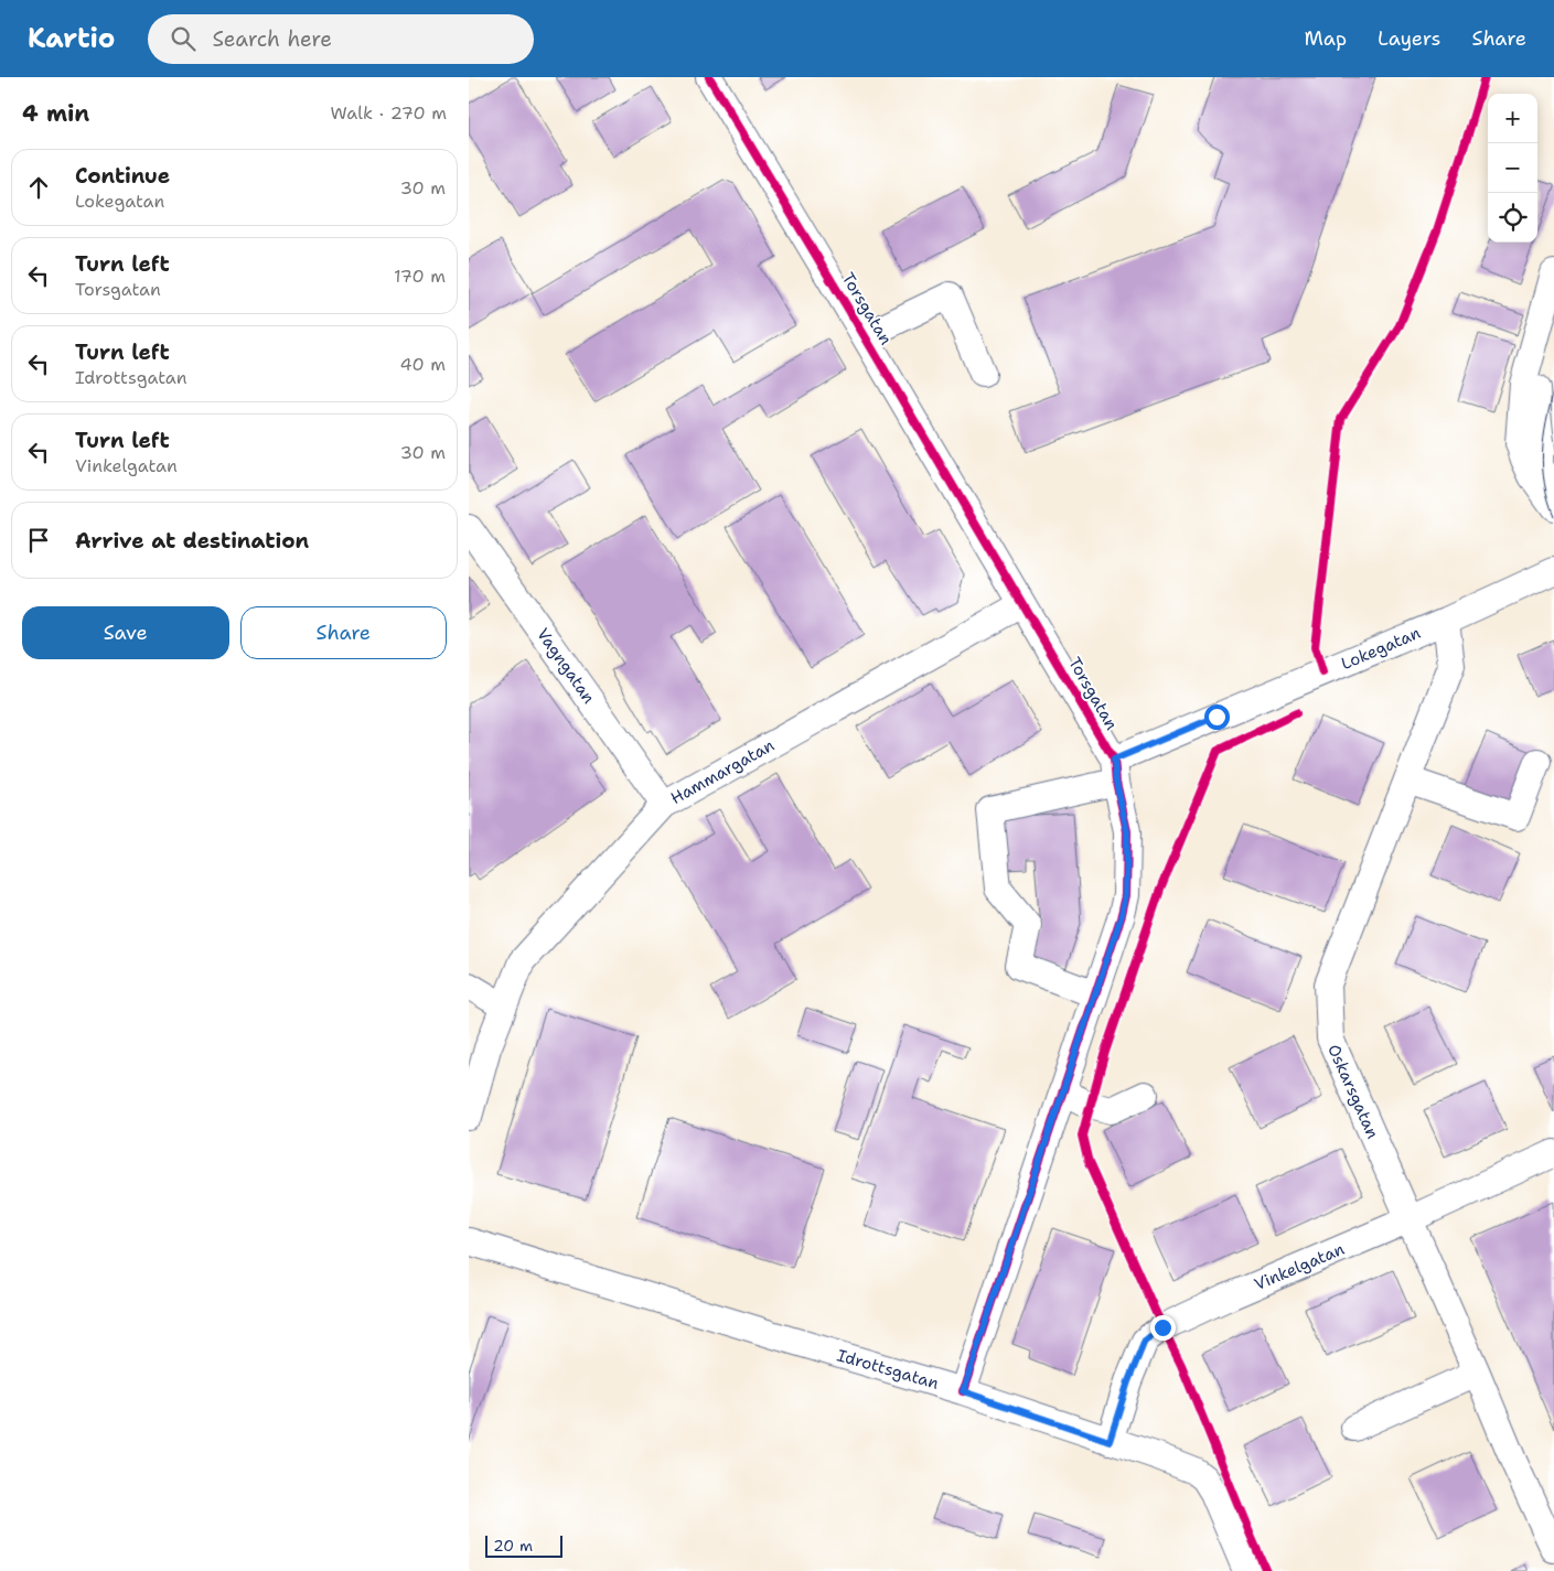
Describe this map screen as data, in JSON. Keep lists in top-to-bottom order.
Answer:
{
  "streets": {
    "street": [
      "Torsgatan",
      "Lokegatan",
      "Vagngatan",
      "Hammargatan",
      "Oskarsgatan",
      "Vinkelgatan",
      "Idrottsgatan"
    ]
  },
  "crossings": [
    ["Torsgatan", "Lokegatan"],
    ["Torsgatan", "Hammargatan"],
    ["Torsgatan", "Idrottsgatan"],
    ["Lokegatan", "Oskarsgatan"],
    ["Vagngatan", "Hammargatan"],
    ["Oskarsgatan", "Vinkelgatan"],
    ["Vinkelgatan", "Idrottsgatan"]
  ],
  "scale_bar": "20 m",
  "page": {
    "header": "Kartio",
    "search": "Search here",
    "nav": ["Map", "Layers", "Share"],
    "heading": ["4 min", "Walk · 270 m"],
    "map_buttons": ["+", "−"],
    "list": [
      ["Continue", "Lokegatan", "30 m"],
      ["Turn left", "Torsgatan", "170 m"],
      ["Turn left", "Idrottsgatan", "40 m"],
      ["Turn left", "Vinkelgatan", "30 m"],
      "Arrive at destination"
    ],
    "buttons": ["Save", "Share"],
    "scale": "20 m"
  }
}
